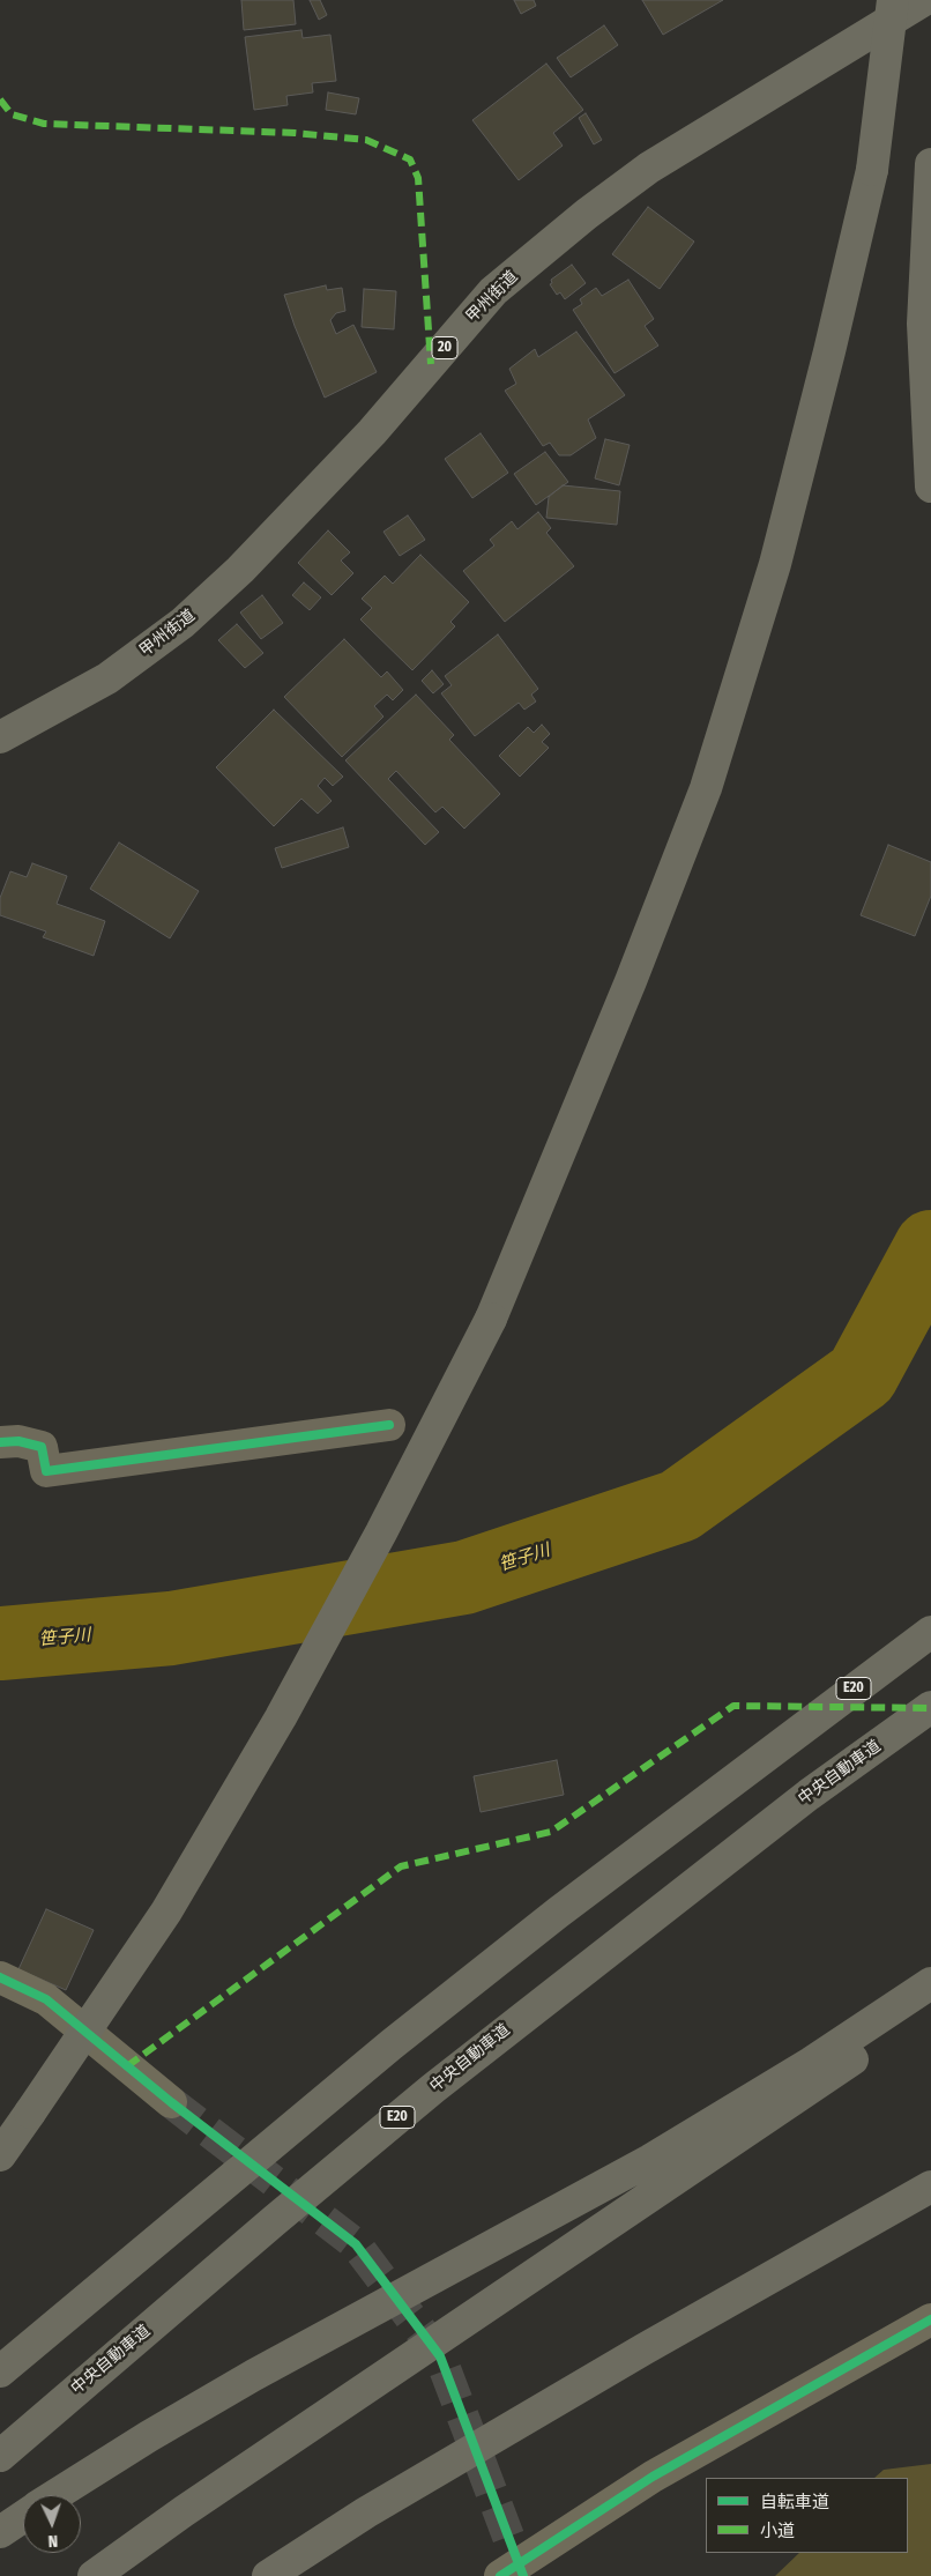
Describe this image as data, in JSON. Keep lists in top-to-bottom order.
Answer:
{
  "streets": {
    "highway": [
      "甲州街道",
      "20",
      "E20",
      "中央自動車道"
    ]
  },
  "water": ["笹子川"],
  "legend": ["自転車道", "小道"],
  "north": "bottom"
}
